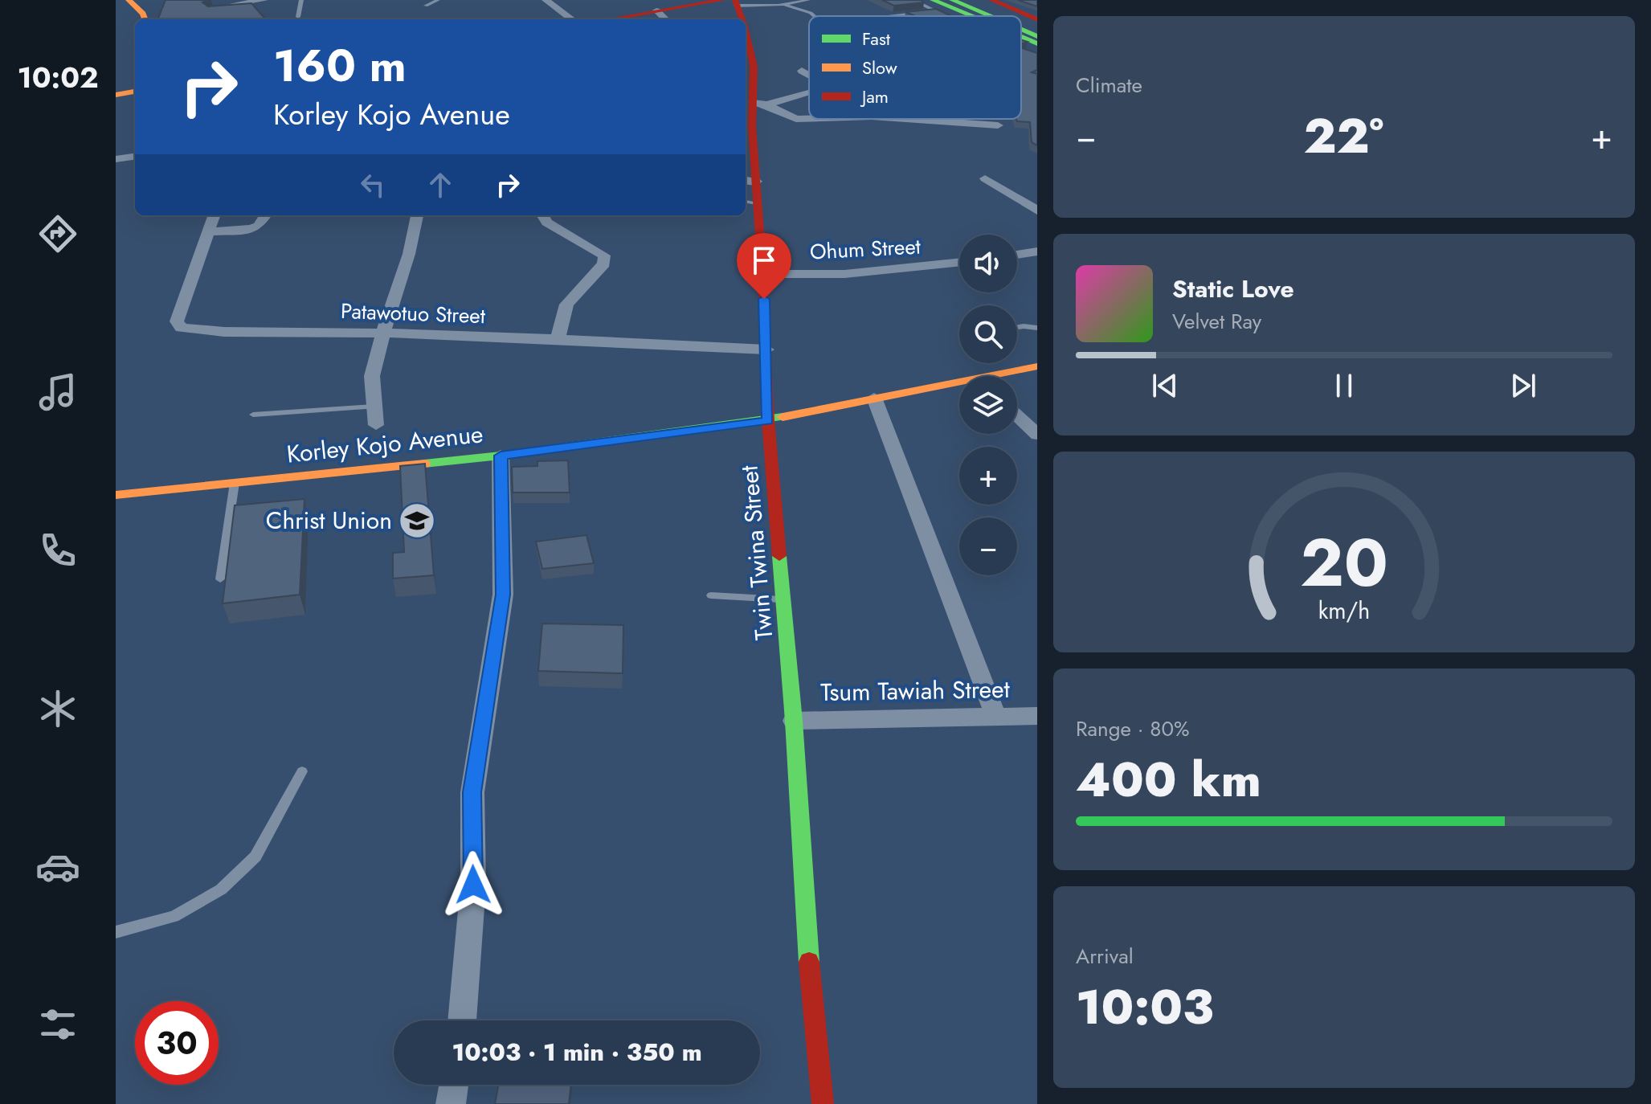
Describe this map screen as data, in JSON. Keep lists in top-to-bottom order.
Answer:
{
  "streets": {
    "main road": ["Korley Kojo Avenue", "Twin Twina Street"],
    "street": ["Ohum Street", "Patawotuo Street", "Tsum Tawiah Street"]
  },
  "crossings": [
    ["Ohum Street", "Twin Twina Street"],
    ["Patawotuo Street", "Twin Twina Street"],
    ["Korley Kojo Avenue", "Twin Twina Street"],
    ["Twin Twina Street", "Tsum Tawiah Street"]
  ],
  "places": {
    "school or university": ["Christ Union"]
  },
  "legend": ["Fast", "Slow", "Jam"],
  "page": {
    "tabs": "10:02",
    "tile": [
      "Climate",
      ["Range · 80%", "400 km"],
      ["Arrival", "10:03"]
    ],
    "turn": ["160 m", "Korley Kojo Avenue"],
    "heat": ["−", "22°", "+"],
    "map_buttons": ["+", "−"],
    "song": ["Static Love", "Velvet Ray"],
    "limit": "30",
    "trip": "10:03 · 1 min · 350 m",
    "gauge": ["20", "km/h"]
  }
}
